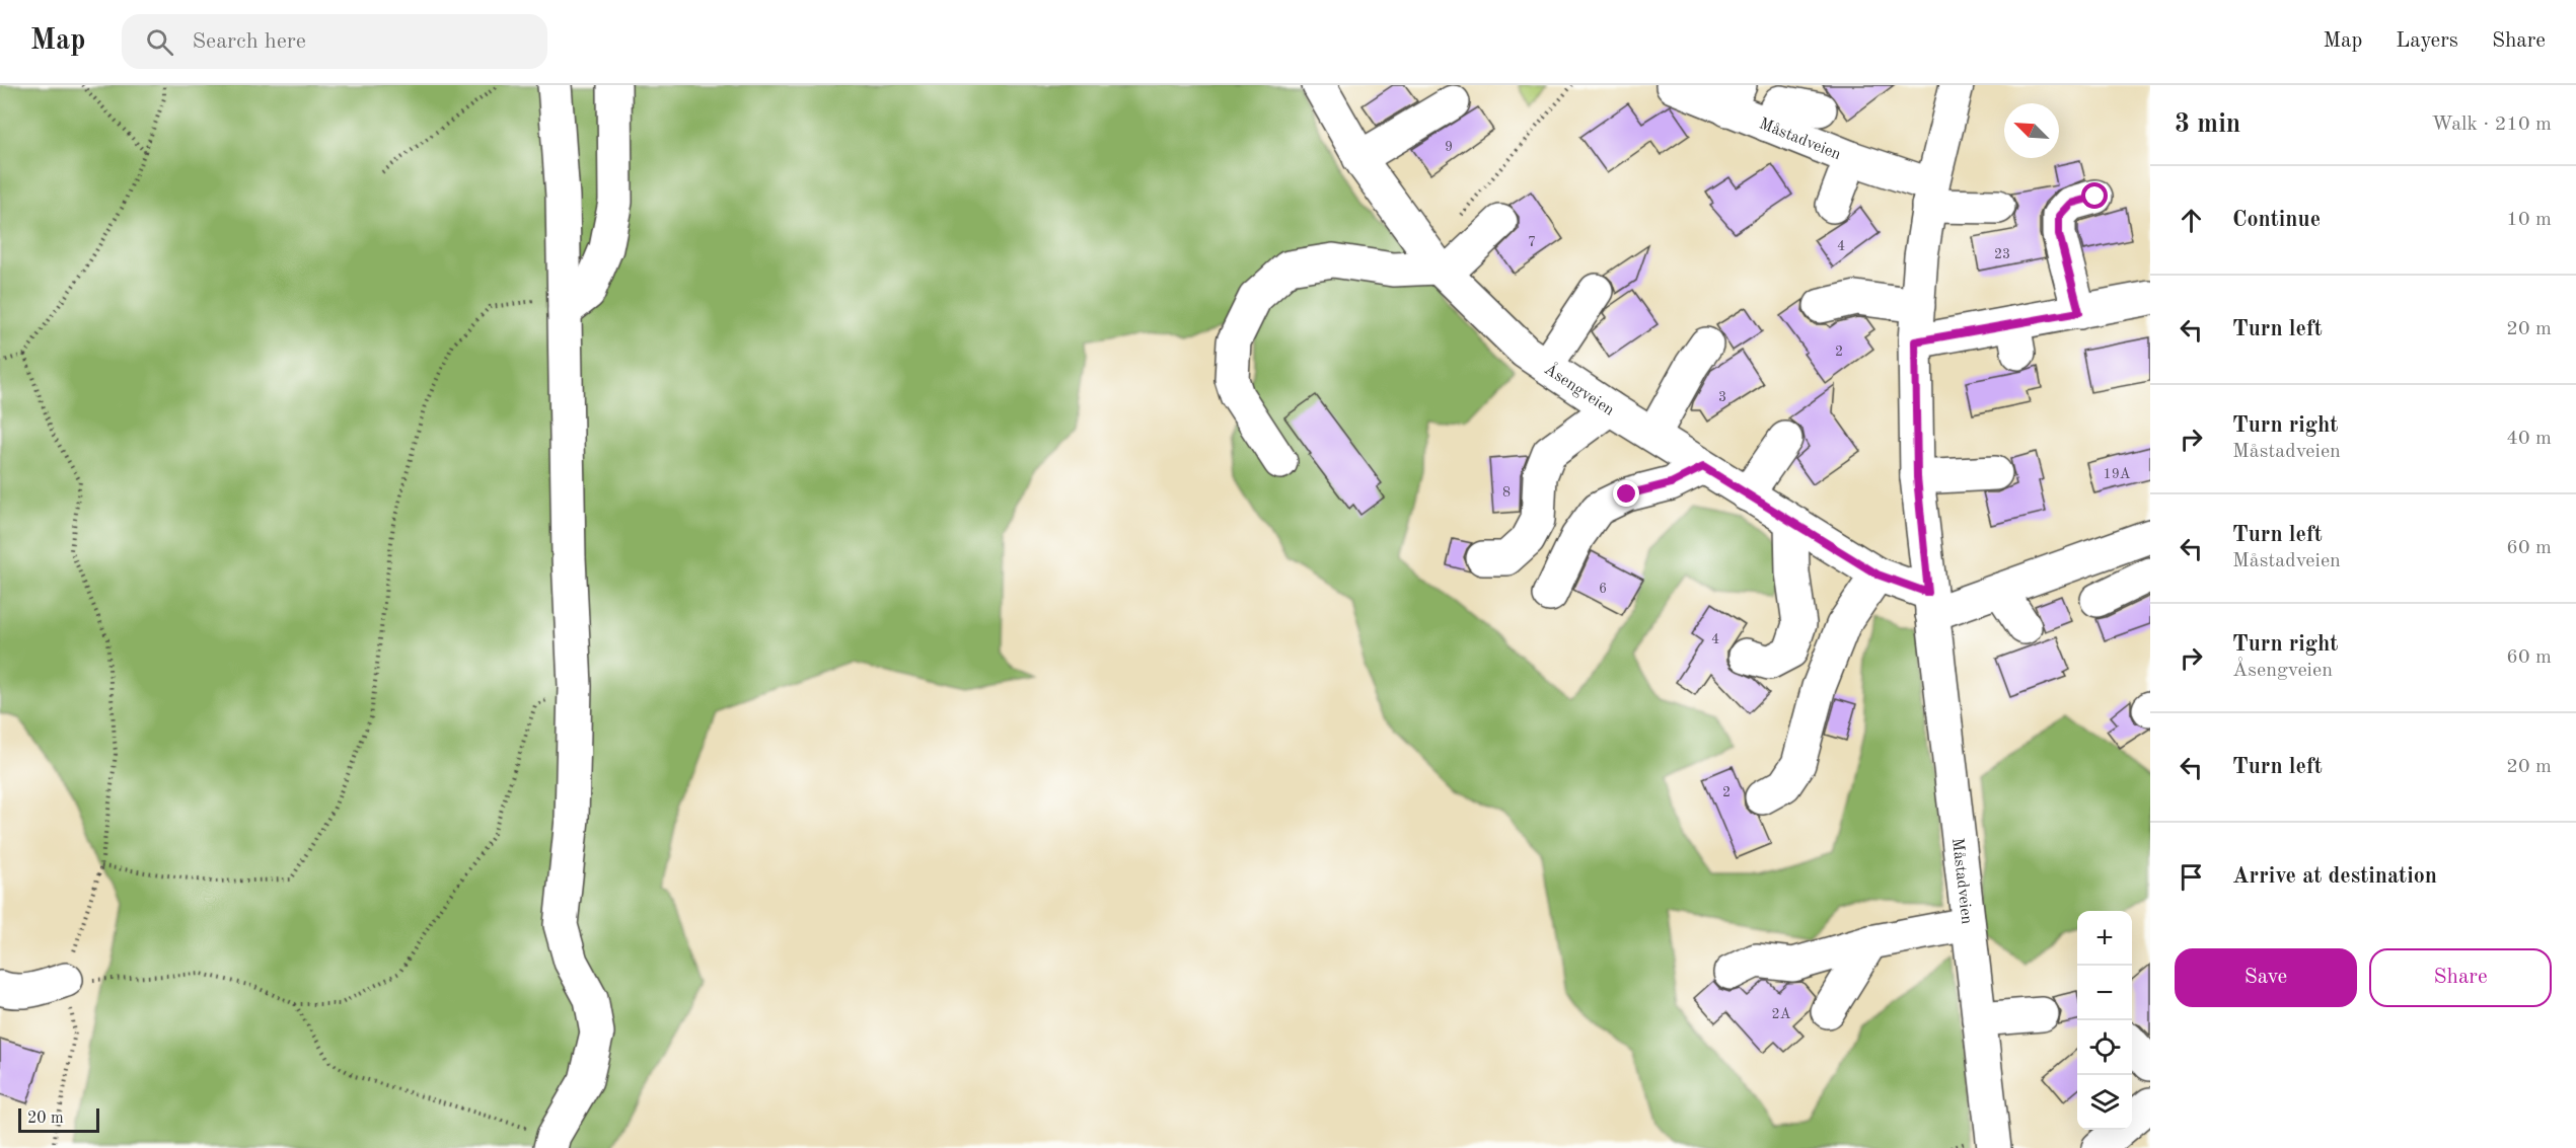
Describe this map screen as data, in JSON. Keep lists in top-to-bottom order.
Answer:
{
  "streets": {
    "street": ["Måstadveien", "Åsengveien"]
  },
  "crossings": [
    ["Måstadveien", "Åsengveien"]
  ],
  "house_numbers": [
    "9",
    "7",
    "4",
    "23",
    "2",
    "3",
    "19A",
    "8",
    "6",
    "4",
    "2",
    "2A"
  ],
  "scale_bar": "20 m",
  "north": "top left",
  "page": {
    "header": "Map",
    "search": "Search here",
    "nav": ["Map", "Layers", "Share"],
    "heading": ["3 min", "Walk · 210 m"],
    "list": [
      ["Continue", "10 m"],
      ["Turn left", "20 m"],
      ["Turn right", "Måstadveien", "40 m"],
      ["Turn left", "Måstadveien", "60 m"],
      ["Turn right", "Åsengveien", "60 m"],
      ["Turn left", "20 m"],
      "Arrive at destination"
    ],
    "map_buttons": ["+", "−"],
    "buttons": ["Save", "Share"],
    "scale": "20 m"
  }
}
